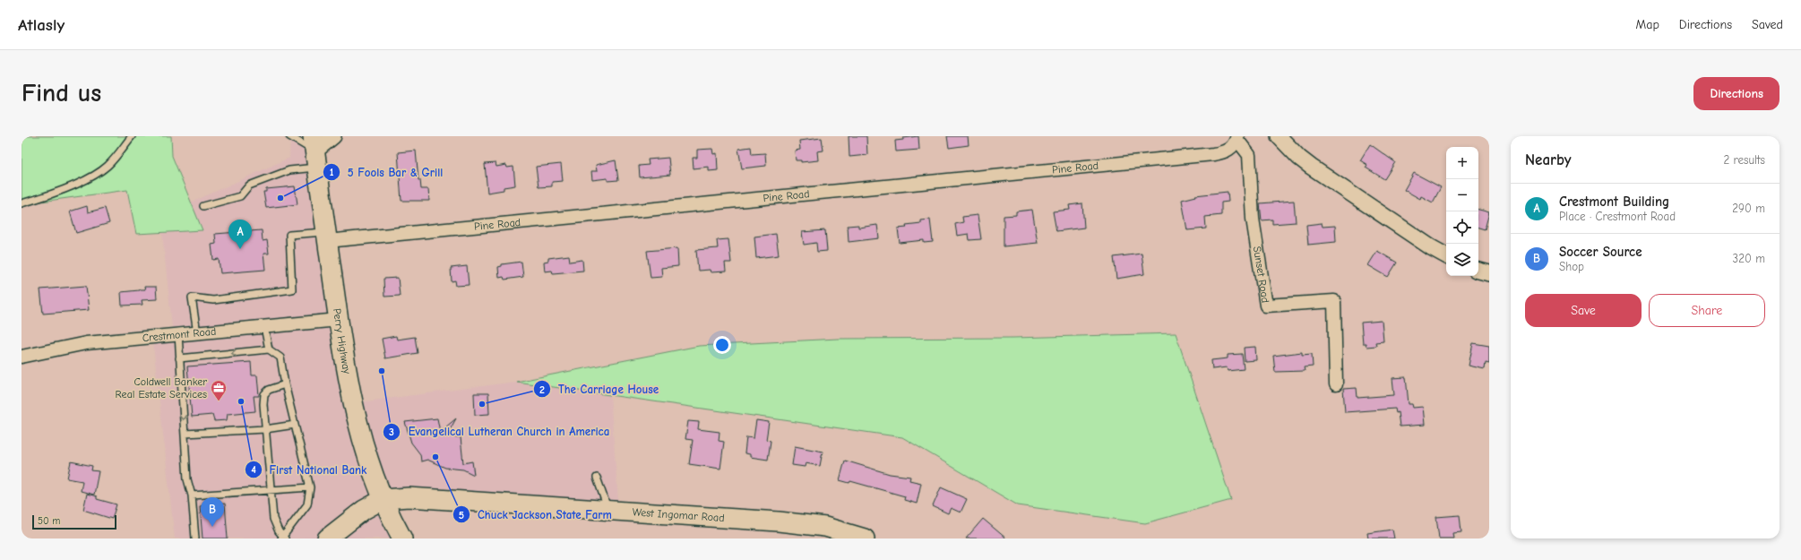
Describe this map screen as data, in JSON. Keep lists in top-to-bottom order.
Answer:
{
  "streets": {
    "main road": ["Perry Highway", "West Ingomar Road"],
    "street": ["Pine Road", "Sunset Road", "Crestmont Road"]
  },
  "crossings": [
    ["Pine Road", "Sunset Road"],
    ["Pine Road", "Perry Highway"],
    ["Crestmont Road", "Perry Highway"],
    ["Perry Highway", "West Ingomar Road"]
  ],
  "places": {
    "other": [
      "5 Fools Bar & Grill",
      "Evangelical Lutheran Church in America",
      "First National Bank",
      "The Carriage House",
      "Chuck Jackson State Farm"
    ],
    "office": ["Coldwell Banker Real Estate Services"]
  },
  "scale_bar": "50 m",
  "page": {
    "header": "Atlasly",
    "nav": ["Map", "Directions", "Saved"],
    "buttons": [
      "Directions",
      ["Save", "Share"]
    ],
    "title": "Find us",
    "heading": ["Nearby", "2 results"],
    "map_buttons": ["+", "−"],
    "list": [
      {
        "mark": "A",
        "name": "Crestmont Building",
        "note": "Place · Crestmont Road",
        "value": "290 m"
      },
      {
        "mark": "B",
        "name": "Soccer Source",
        "note": "Shop",
        "value": "320 m"
      }
    ],
    "pins": ["A", "B"],
    "scale": "50 m"
  }
}
